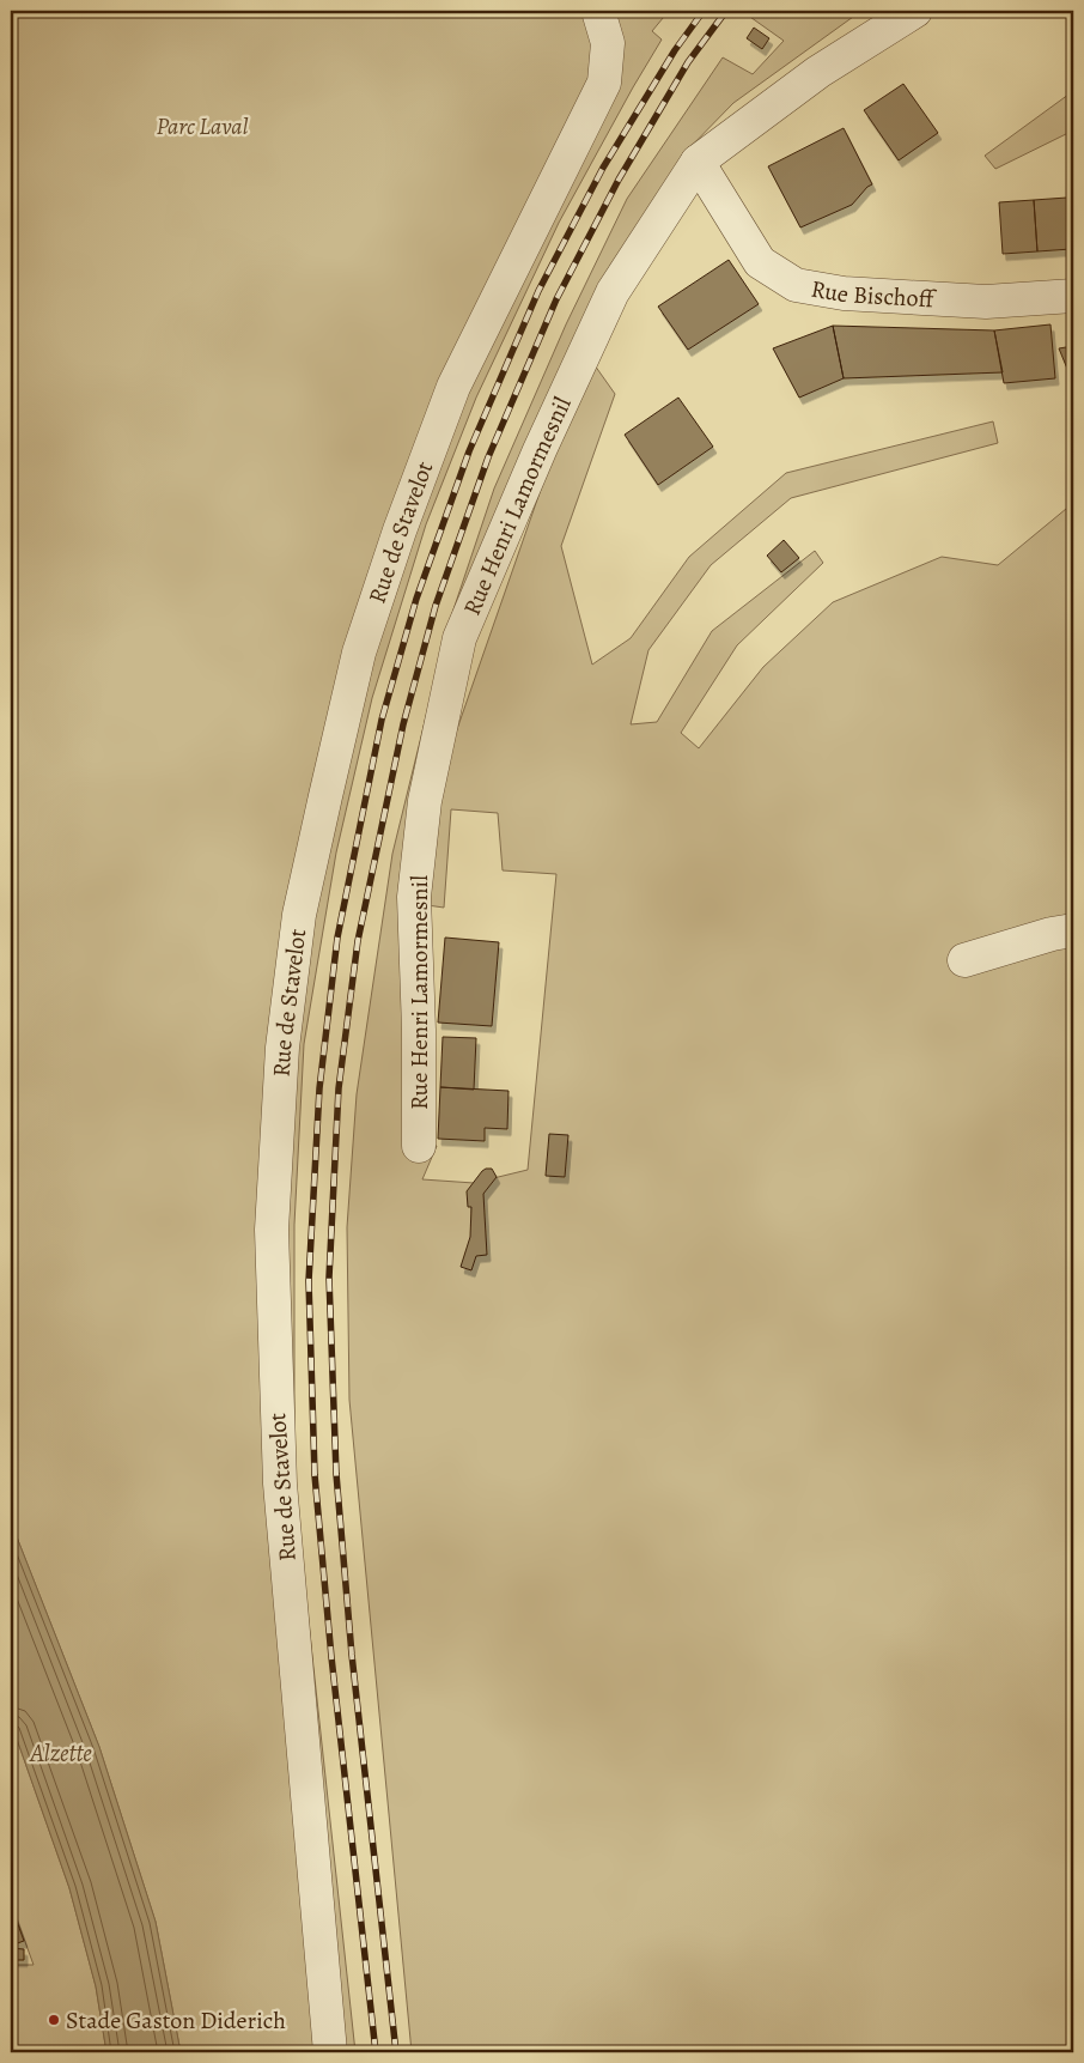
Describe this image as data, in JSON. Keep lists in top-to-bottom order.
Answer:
{
  "streets": {
    "street": ["Rue Bischoff", "Rue Henri Lamormesnil", "Rue de Stavelot"]
  },
  "crossings": [
    ["Rue Bischoff", "Rue Henri Lamormesnil"]
  ],
  "water": ["Alzette"],
  "parks": ["Parc Laval"],
  "places": ["Stade Gaston Diderich"]
}
